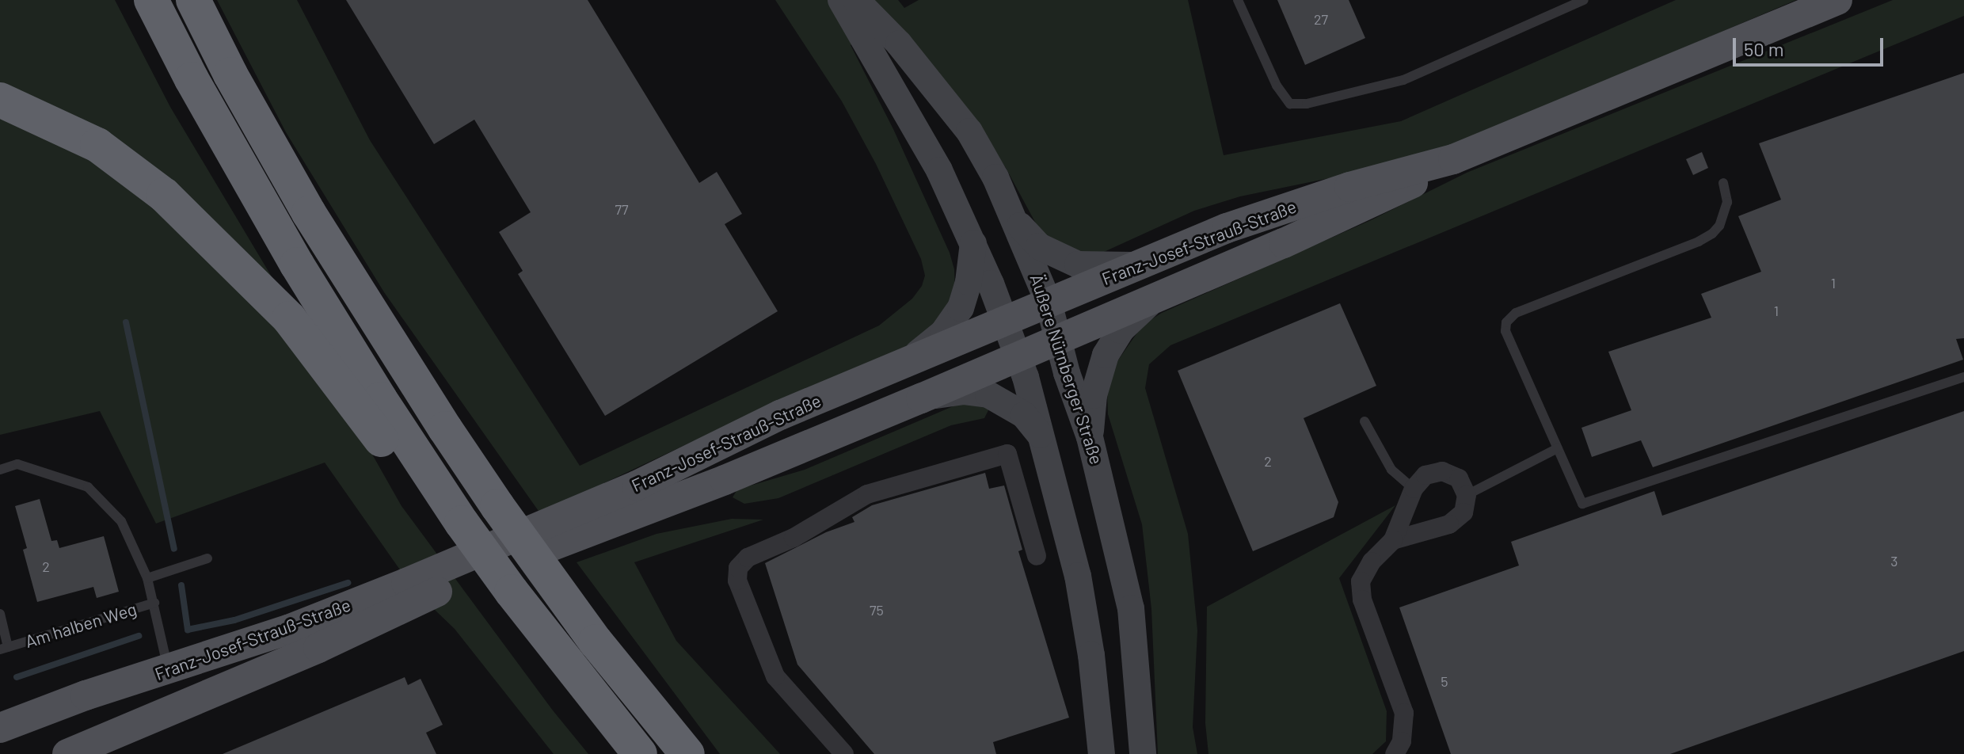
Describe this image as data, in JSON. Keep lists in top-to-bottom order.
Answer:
{
  "streets": {
    "main road": ["Franz-Josef-Strauß-Straße", "Äußere Nürnberger Straße"],
    "lane": ["Am halben Weg"]
  },
  "crossings": [
    ["Franz-Josef-Strauß-Straße", "Äußere Nürnberger Straße"],
    ["Franz-Josef-Strauß-Straße", "Am halben Weg"]
  ],
  "house_numbers": [
    "27",
    "77",
    "1",
    "1",
    "2",
    "3",
    "2",
    "75",
    "5"
  ],
  "scale_bar": "50 m"
}
